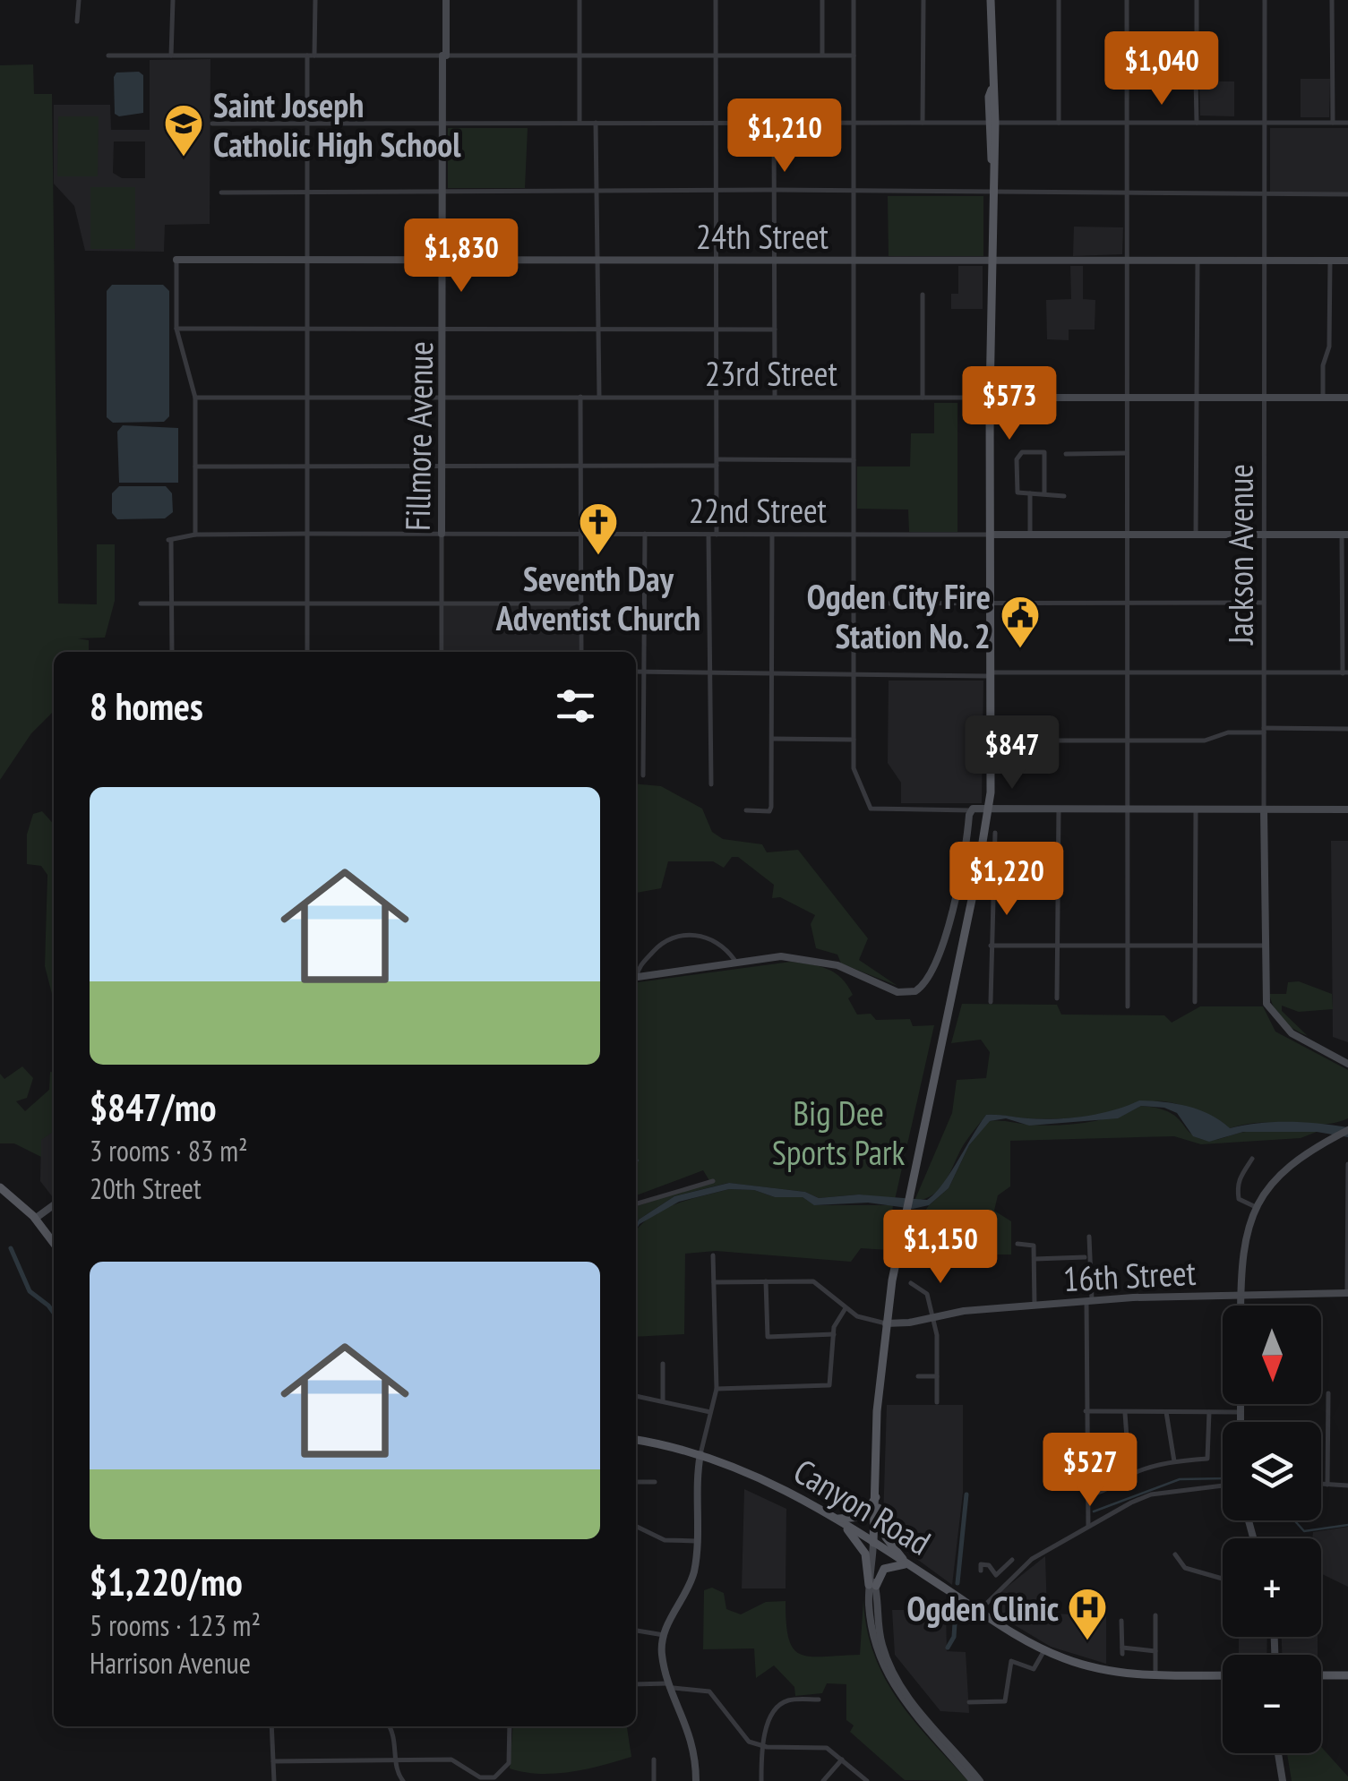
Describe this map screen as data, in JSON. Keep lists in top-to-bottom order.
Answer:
{
  "streets": {
    "main road": ["Canyon Road"],
    "street": [
      "24th Street",
      "23rd Street",
      "Fillmore Avenue",
      "22nd Street",
      "Jackson Avenue",
      "16th Street"
    ]
  },
  "crossings": [
    ["24th Street", "Fillmore Avenue"],
    ["24th Street", "Jackson Avenue"],
    ["23rd Street", "Fillmore Avenue"],
    ["23rd Street", "Jackson Avenue"],
    ["Fillmore Avenue", "22nd Street"],
    ["22nd Street", "Jackson Avenue"]
  ],
  "parks": ["Big Dee Sports Park"],
  "places": {
    "school or university": ["Saint Joseph Catholic High School"],
    "church": ["Seventh Day Adventist Church"],
    "public building": ["Ogden City Fire Station No. 2"],
    "hospital": ["Ogden Clinic"]
  },
  "north": "bottom",
  "page": {
    "price": [
      "$1,040",
      "$1,210",
      "$1,830",
      "$573",
      "$847",
      "$1,220",
      "$1,150",
      "$527"
    ],
    "heading": "8 homes",
    "list": [
      {
        "name": "$847/mo",
        "note": "3 rooms · 83 m² · 20th Street"
      },
      {
        "name": "$1,220/mo",
        "note": "5 rooms · 123 m² · Harrison Avenue"
      }
    ],
    "map_buttons": ["+", "−"]
  }
}
